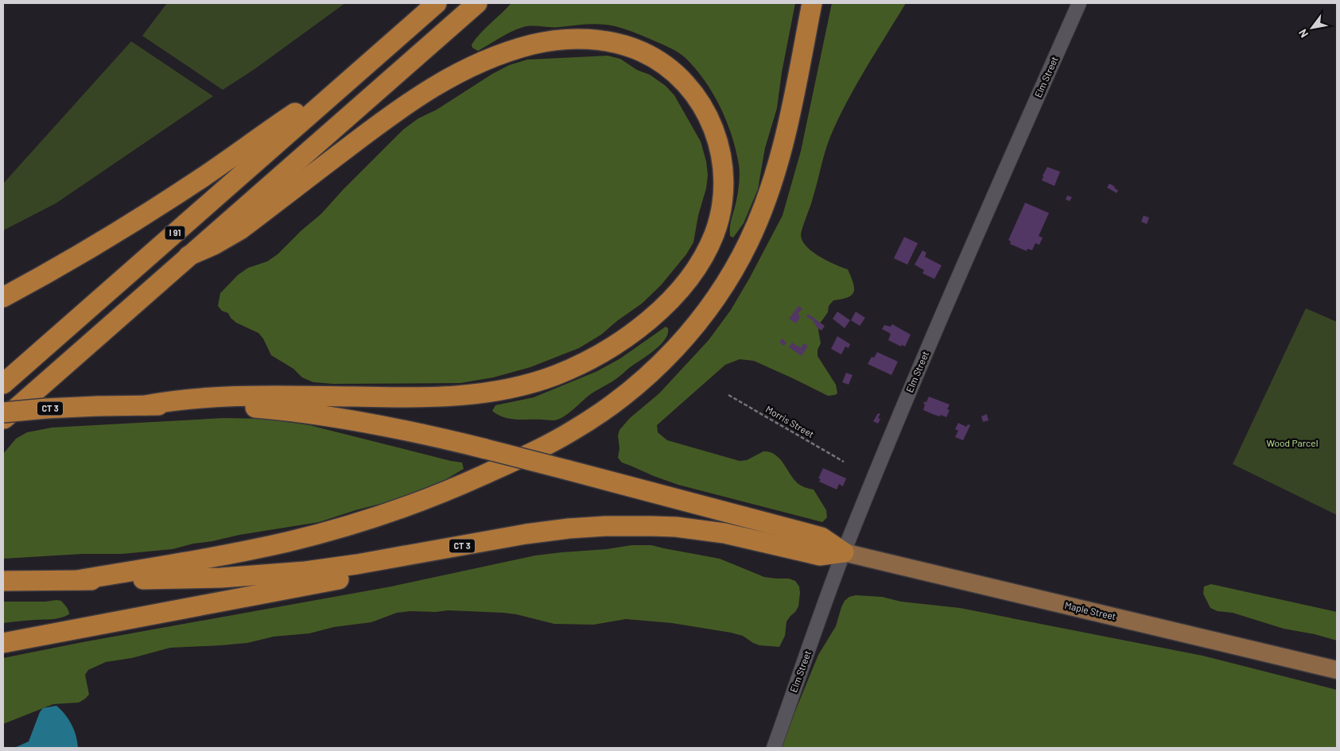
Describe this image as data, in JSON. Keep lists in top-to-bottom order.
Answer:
{
  "streets": {
    "highway": ["I 91", "CT 3"],
    "main road": ["Maple Street"],
    "street": ["Elm Street"],
    "path": ["Morris Street"]
  },
  "crossings": [
    ["Elm Street", "CT 3"],
    ["Elm Street", "Maple Street"],
    ["CT 3", "Maple Street"]
  ],
  "parks": ["Wood Parcel"],
  "north": "bottom left"
}
